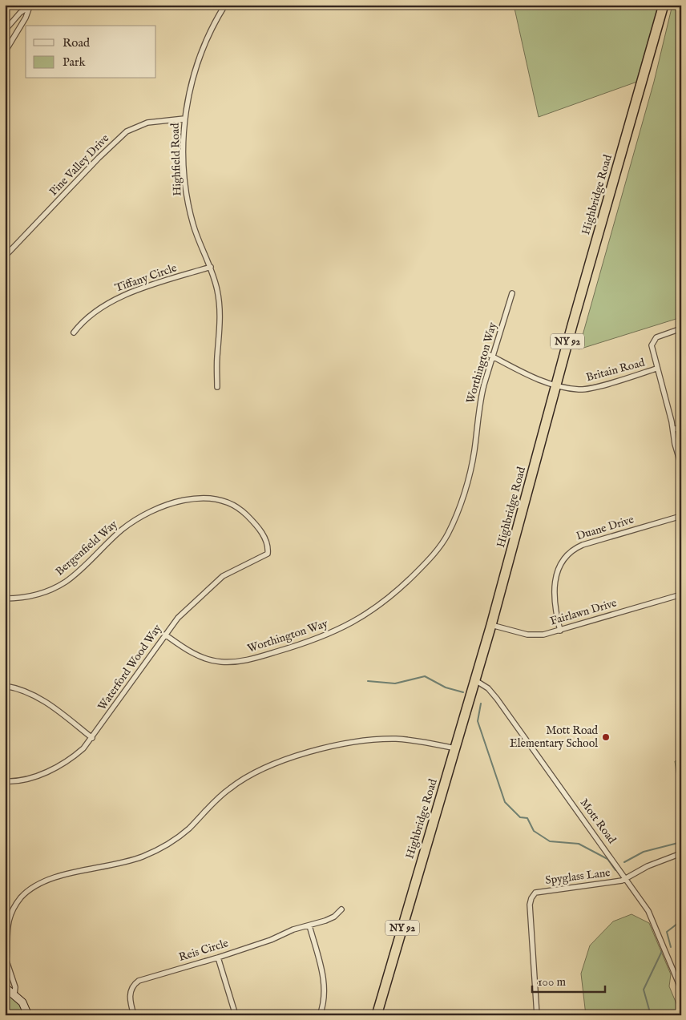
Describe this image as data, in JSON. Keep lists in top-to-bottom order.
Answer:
{
  "streets": {
    "highway": ["Highbridge Road", "NY 92"],
    "street": [
      "Highfield Road",
      "Pine Valley Drive",
      "Tiffany Circle",
      "Worthington Way",
      "Britain Road",
      "Duane Drive",
      "Bergenfield Way",
      "Fairlawn Drive",
      "Waterford Wood Way",
      "Mott Road",
      "Spyglass Lane",
      "Reis Circle"
    ]
  },
  "crossings": [
    ["Highfield Road", "Pine Valley Drive"],
    ["Highfield Road", "Tiffany Circle"],
    ["Highbridge Road", "Britain Road"],
    ["Highbridge Road", "Fairlawn Drive"],
    ["Highbridge Road", "Mott Road"],
    ["Worthington Way", "Waterford Wood Way"],
    ["Duane Drive", "Fairlawn Drive"],
    ["Bergenfield Way", "Waterford Wood Way"],
    ["Mott Road", "Spyglass Lane"]
  ],
  "places": ["Mott Road Elementary School"],
  "legend": ["Road", "Park"],
  "scale_bar": "100 m"
}
